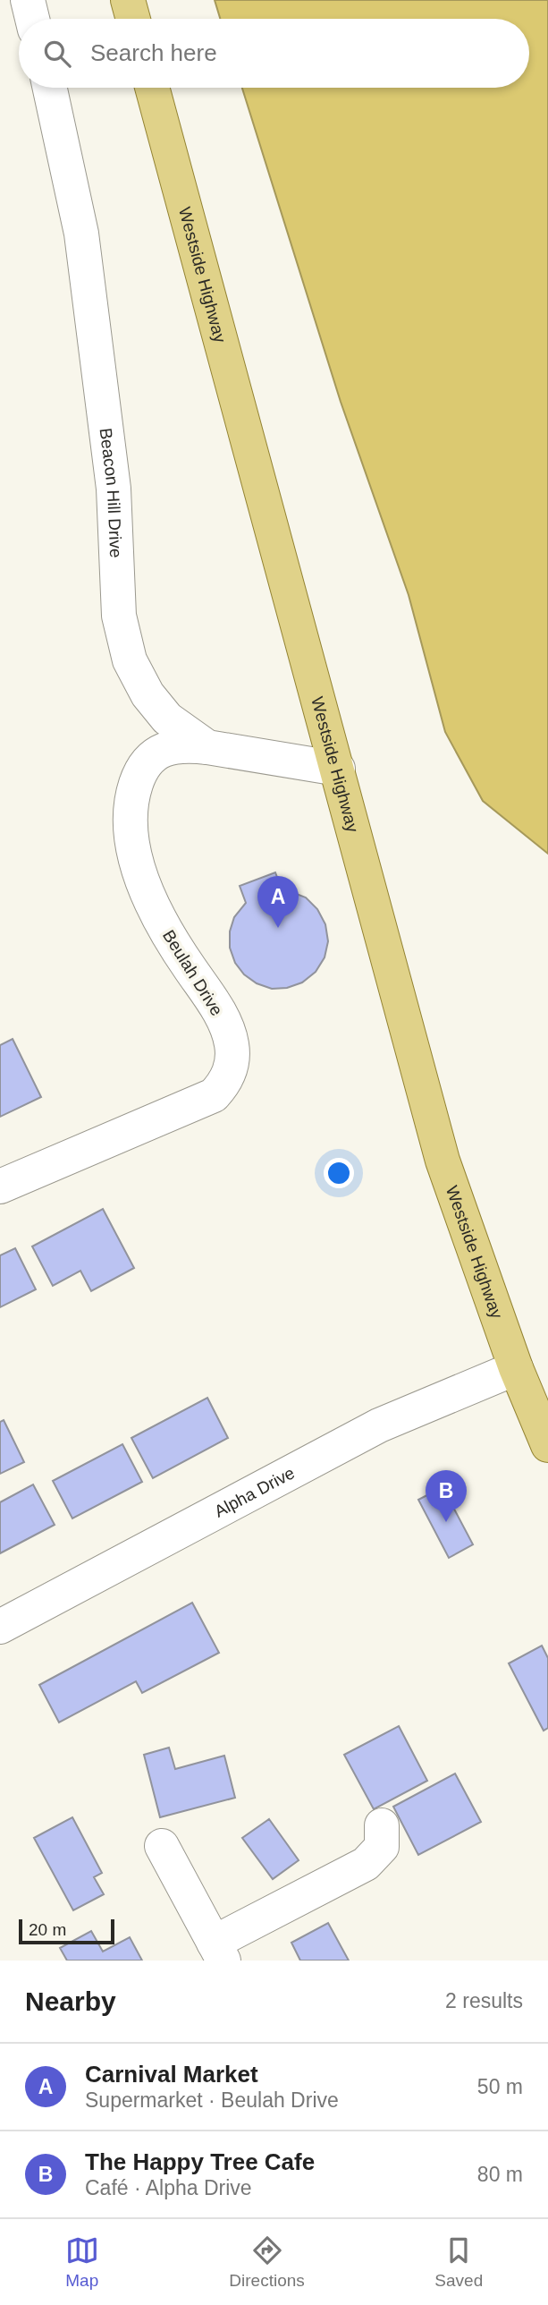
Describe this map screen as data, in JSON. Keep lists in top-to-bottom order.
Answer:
{
  "streets": {
    "main road": ["Westside Highway"],
    "street": ["Beacon Hill Drive", "Beulah Drive", "Alpha Drive"]
  },
  "crossings": [
    ["Westside Highway", "Beacon Hill Drive"],
    ["Westside Highway", "Alpha Drive"],
    ["Beacon Hill Drive", "Beulah Drive"]
  ],
  "scale_bar": "20 m",
  "page": {
    "search": "Search here",
    "pins": ["A", "B"],
    "scale": "20 m",
    "heading": ["Nearby", "2 results"],
    "list": [
      {
        "mark": "A",
        "name": "Carnival Market",
        "note": "Supermarket · Beulah Drive",
        "value": "50 m"
      },
      {
        "mark": "B",
        "name": "The Happy Tree Cafe",
        "note": "Café · Alpha Drive",
        "value": "80 m"
      }
    ],
    "nav": ["Map", "Directions", "Saved"]
  }
}
